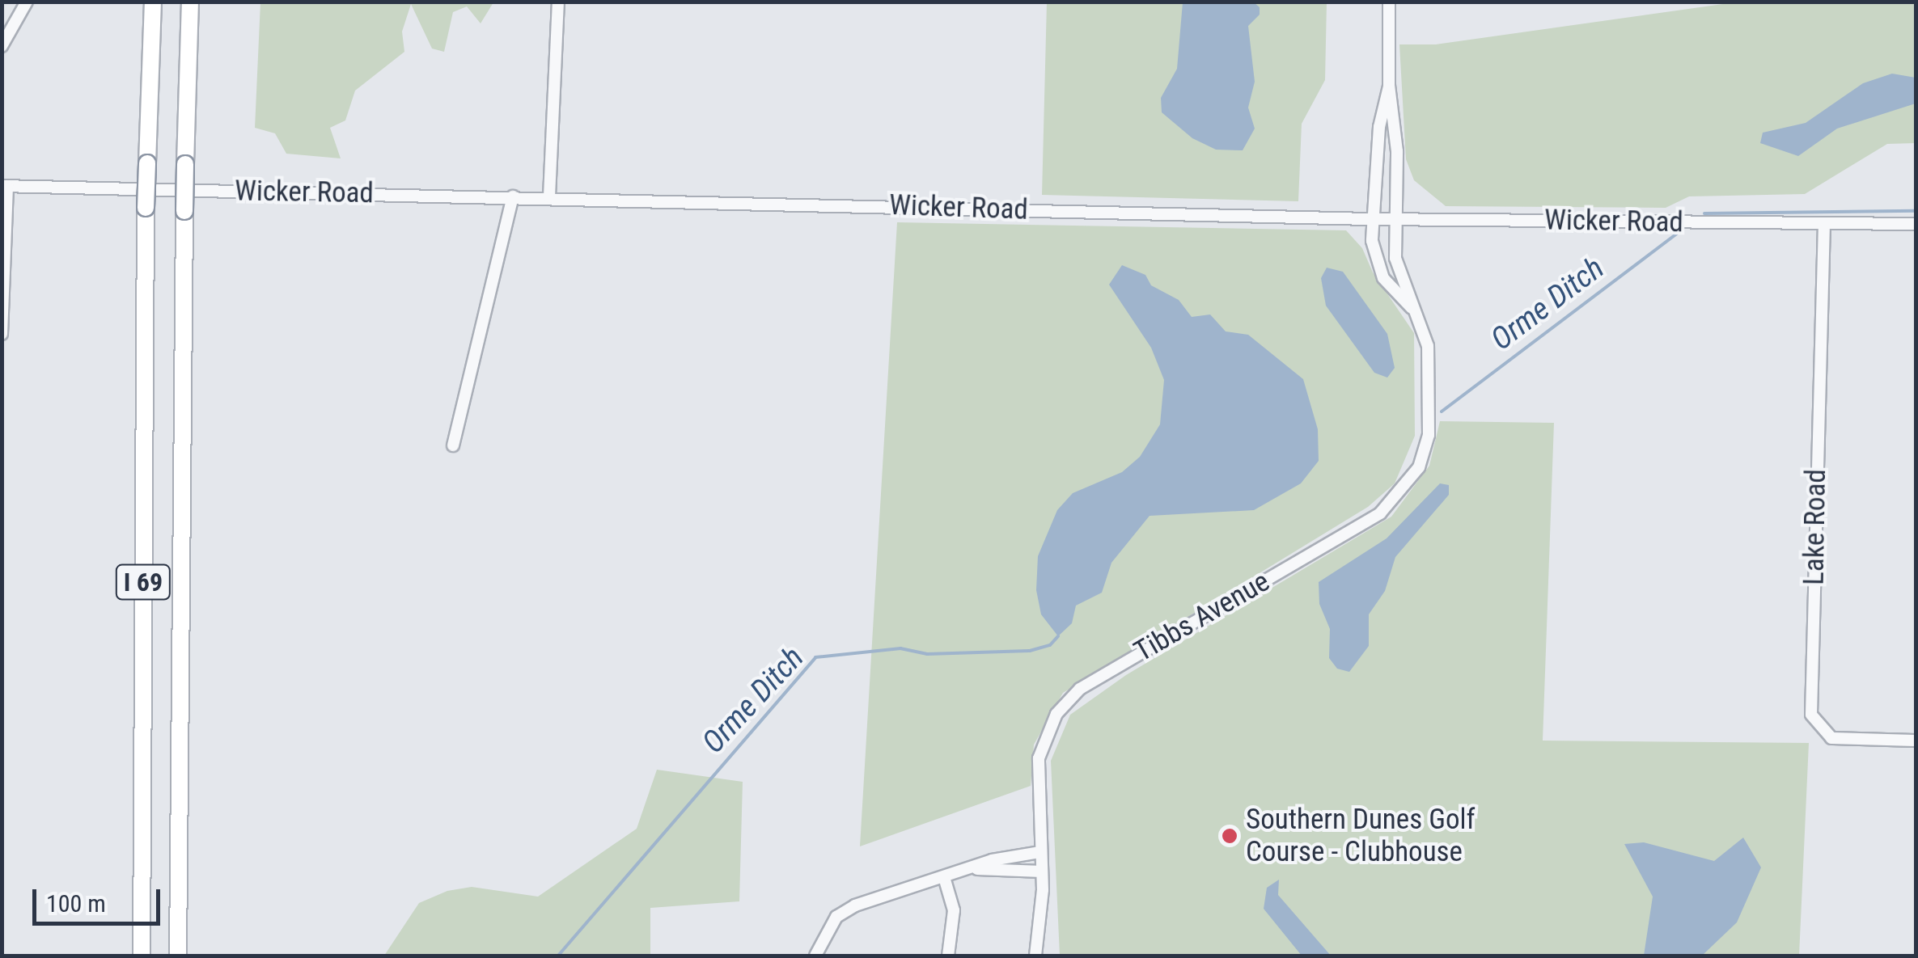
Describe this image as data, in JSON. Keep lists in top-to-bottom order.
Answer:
{
  "streets": {
    "highway": ["I 69"],
    "street": ["Wicker Road", "Lake Road", "Tibbs Avenue"]
  },
  "crossings": [
    ["Wicker Road", "Lake Road"],
    ["Wicker Road", "Tibbs Avenue"]
  ],
  "water": ["Orme Ditch"],
  "places": ["Southern Dunes Golf Course - Clubhouse"],
  "scale_bar": "100 m"
}
